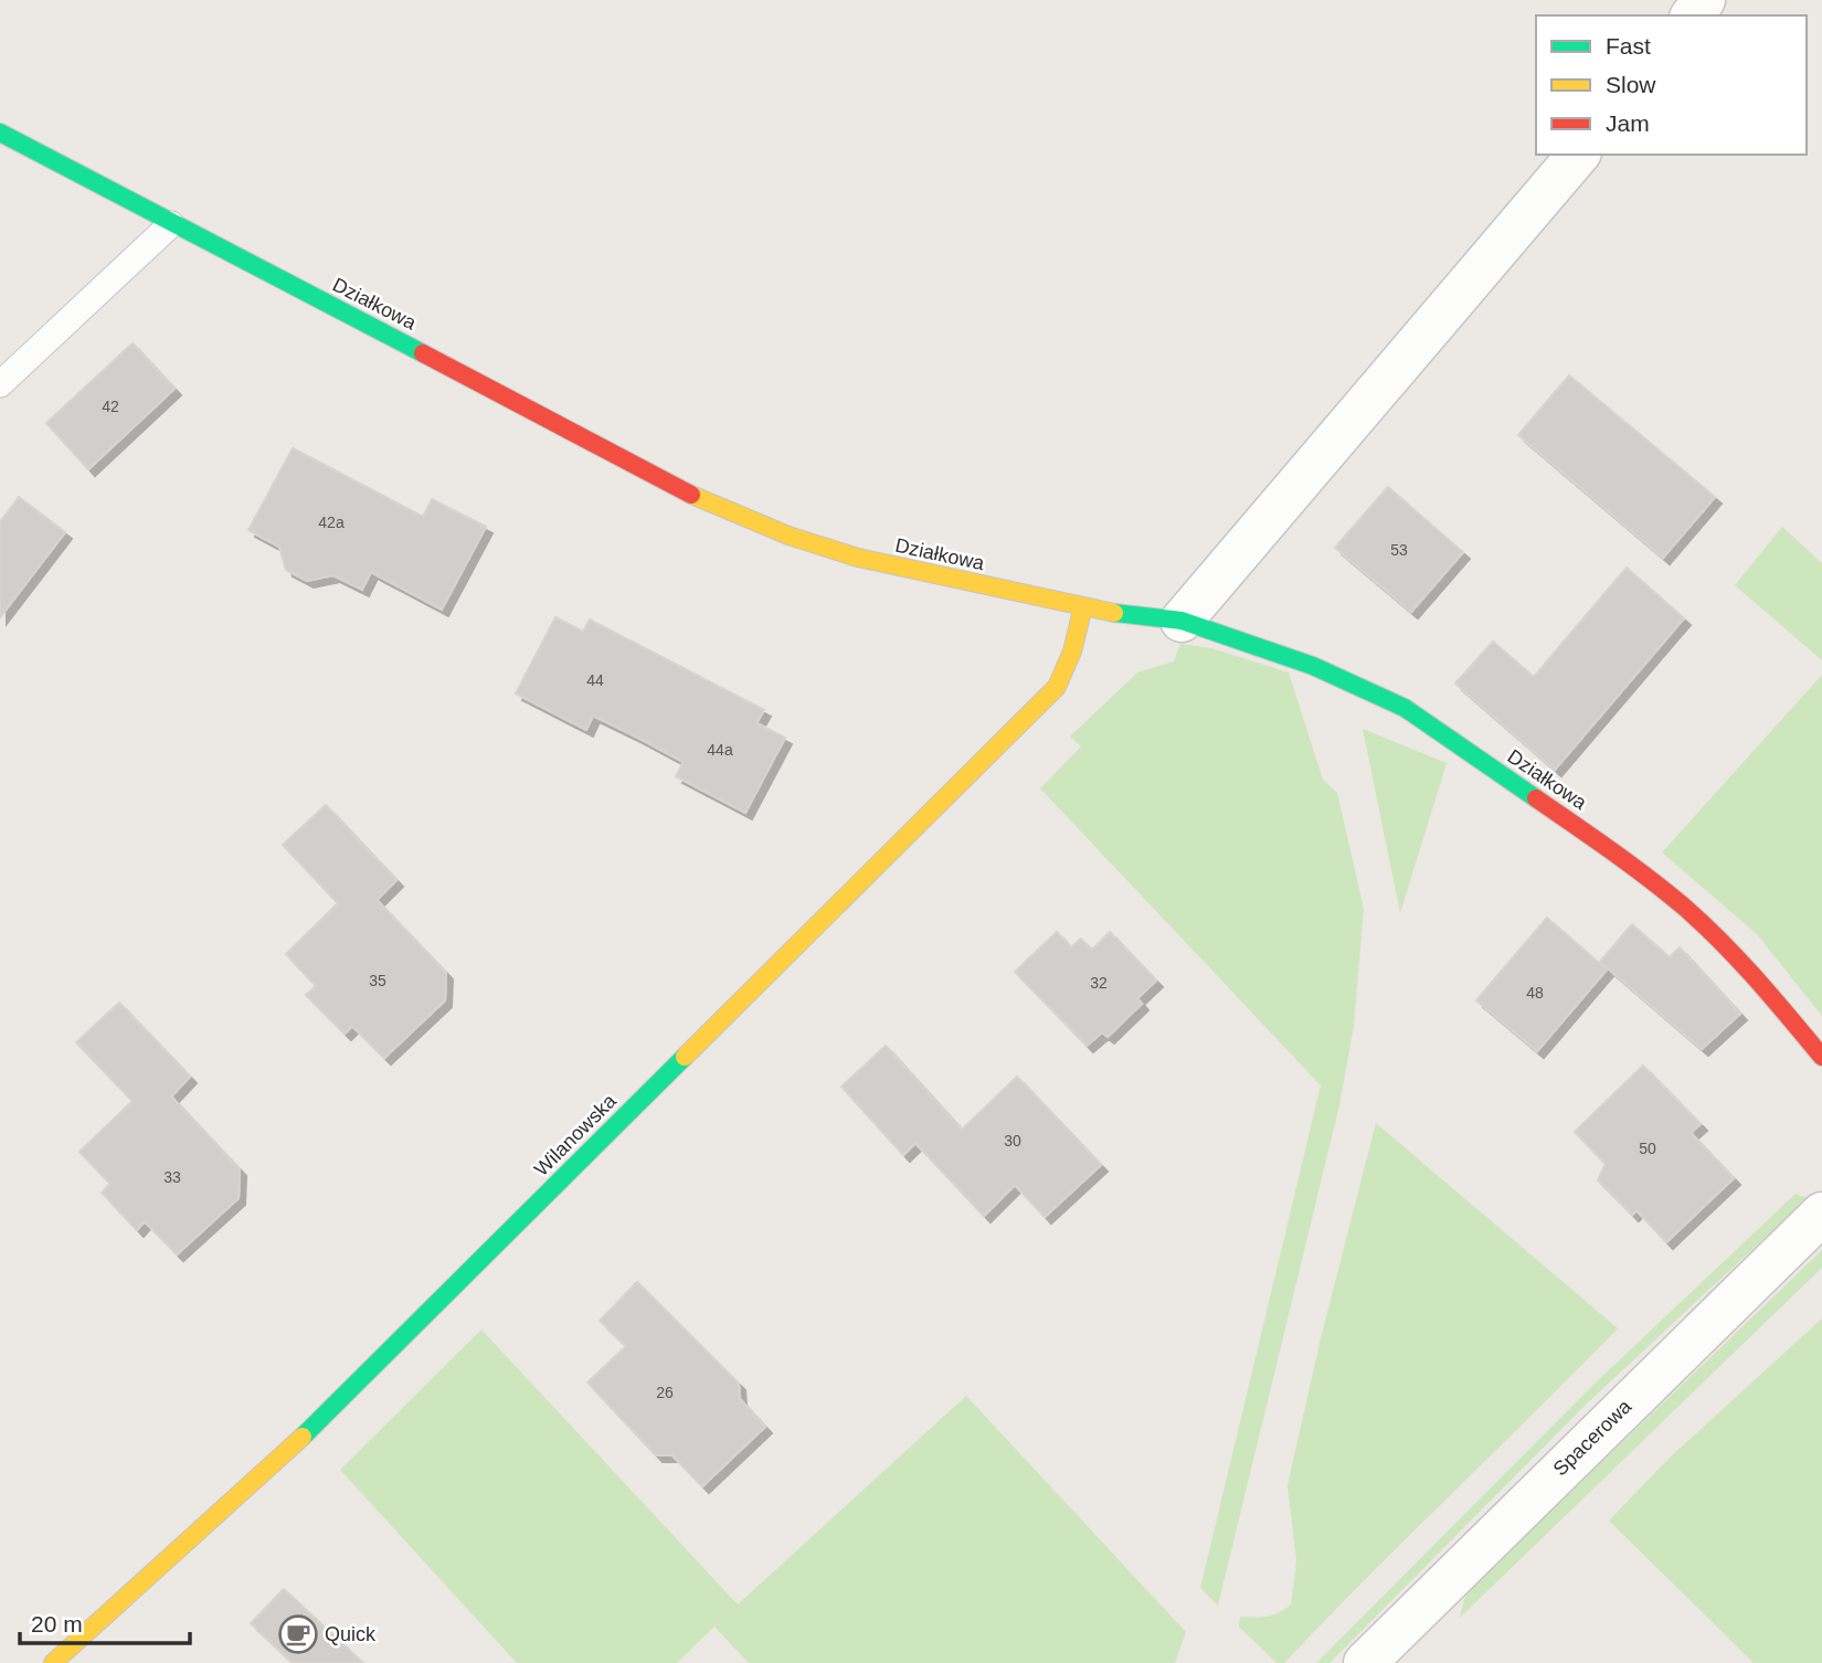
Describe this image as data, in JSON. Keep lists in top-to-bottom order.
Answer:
{
  "streets": {
    "street": ["Działkowa", "Wilanowska", "Spacerowa"]
  },
  "crossings": [
    ["Działkowa", "Wilanowska"]
  ],
  "places": {
    "cafe": ["Quick"]
  },
  "house_numbers": [
    "42",
    "42a",
    "53",
    "44",
    "44a",
    "35",
    "32",
    "48",
    "30",
    "50",
    "33",
    "26"
  ],
  "legend": ["Fast", "Slow", "Jam"],
  "scale_bar": "20 m"
}
